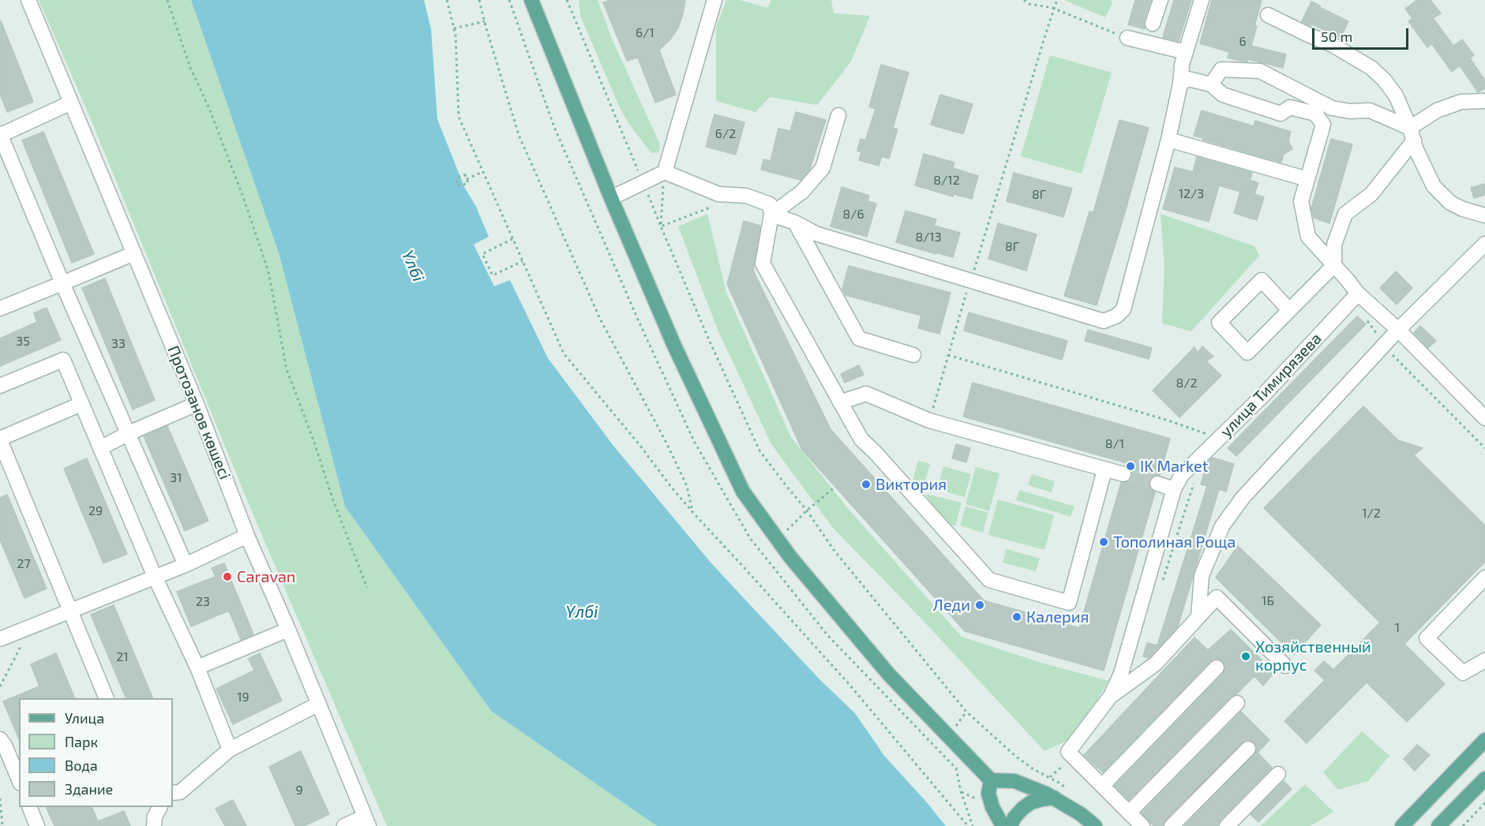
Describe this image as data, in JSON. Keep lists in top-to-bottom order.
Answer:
{
  "streets": {
    "street": ["улица Тимирязева", "Протозанов көшесі"]
  },
  "water": ["Үлбі"],
  "places": [
    "IK Market",
    "Виктория",
    "Тополиная Роща",
    "Caravan",
    "Леди",
    "Калерия",
    "Хозяйственный корпус"
  ],
  "house_numbers": [
    "6/1",
    "6",
    "6/2",
    "8/12",
    "12/3",
    "8Г",
    "8/6",
    "8/13",
    "8Г",
    "35",
    "33",
    "8/2",
    "8/1",
    "31",
    "29",
    "1/2",
    "27",
    "1Б",
    "23",
    "1",
    "21",
    "19",
    "9"
  ],
  "legend": [
    "Улица",
    "Парк",
    "Вода",
    "Здание"
  ],
  "scale_bar": "50 m"
}
